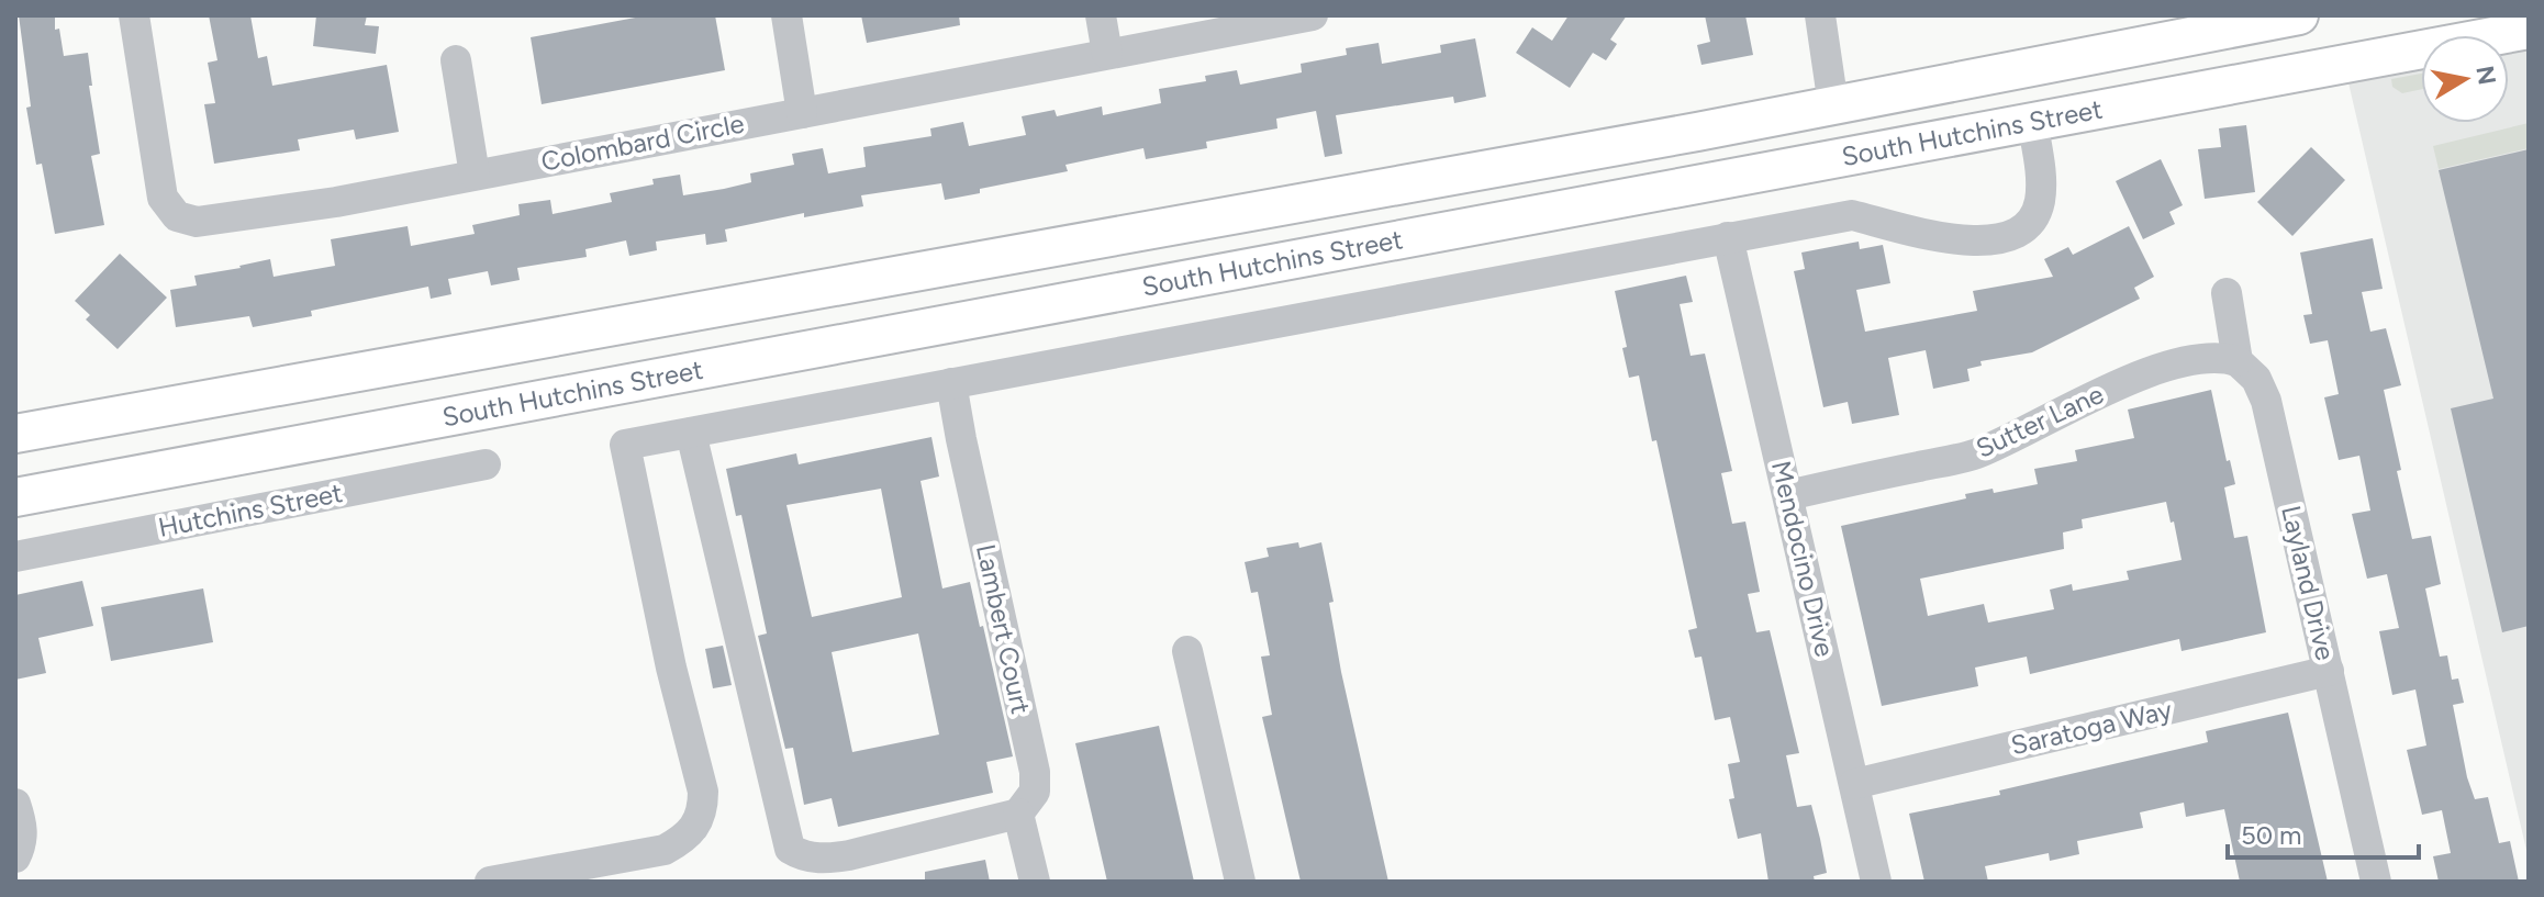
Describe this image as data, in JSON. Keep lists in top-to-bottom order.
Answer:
{
  "streets": {
    "main road": ["South Hutchins Street"],
    "street": [
      "Colombard Circle",
      "Sutter Lane",
      "Hutchins Street",
      "Mendocino Drive",
      "Layland Drive",
      "Lambert Court",
      "Saratoga Way"
    ]
  },
  "crossings": [
    ["Sutter Lane", "Mendocino Drive"],
    ["Sutter Lane", "Layland Drive"],
    ["Mendocino Drive", "Saratoga Way"],
    ["Layland Drive", "Saratoga Way"]
  ],
  "scale_bar": "50 m",
  "north": "right"
}
